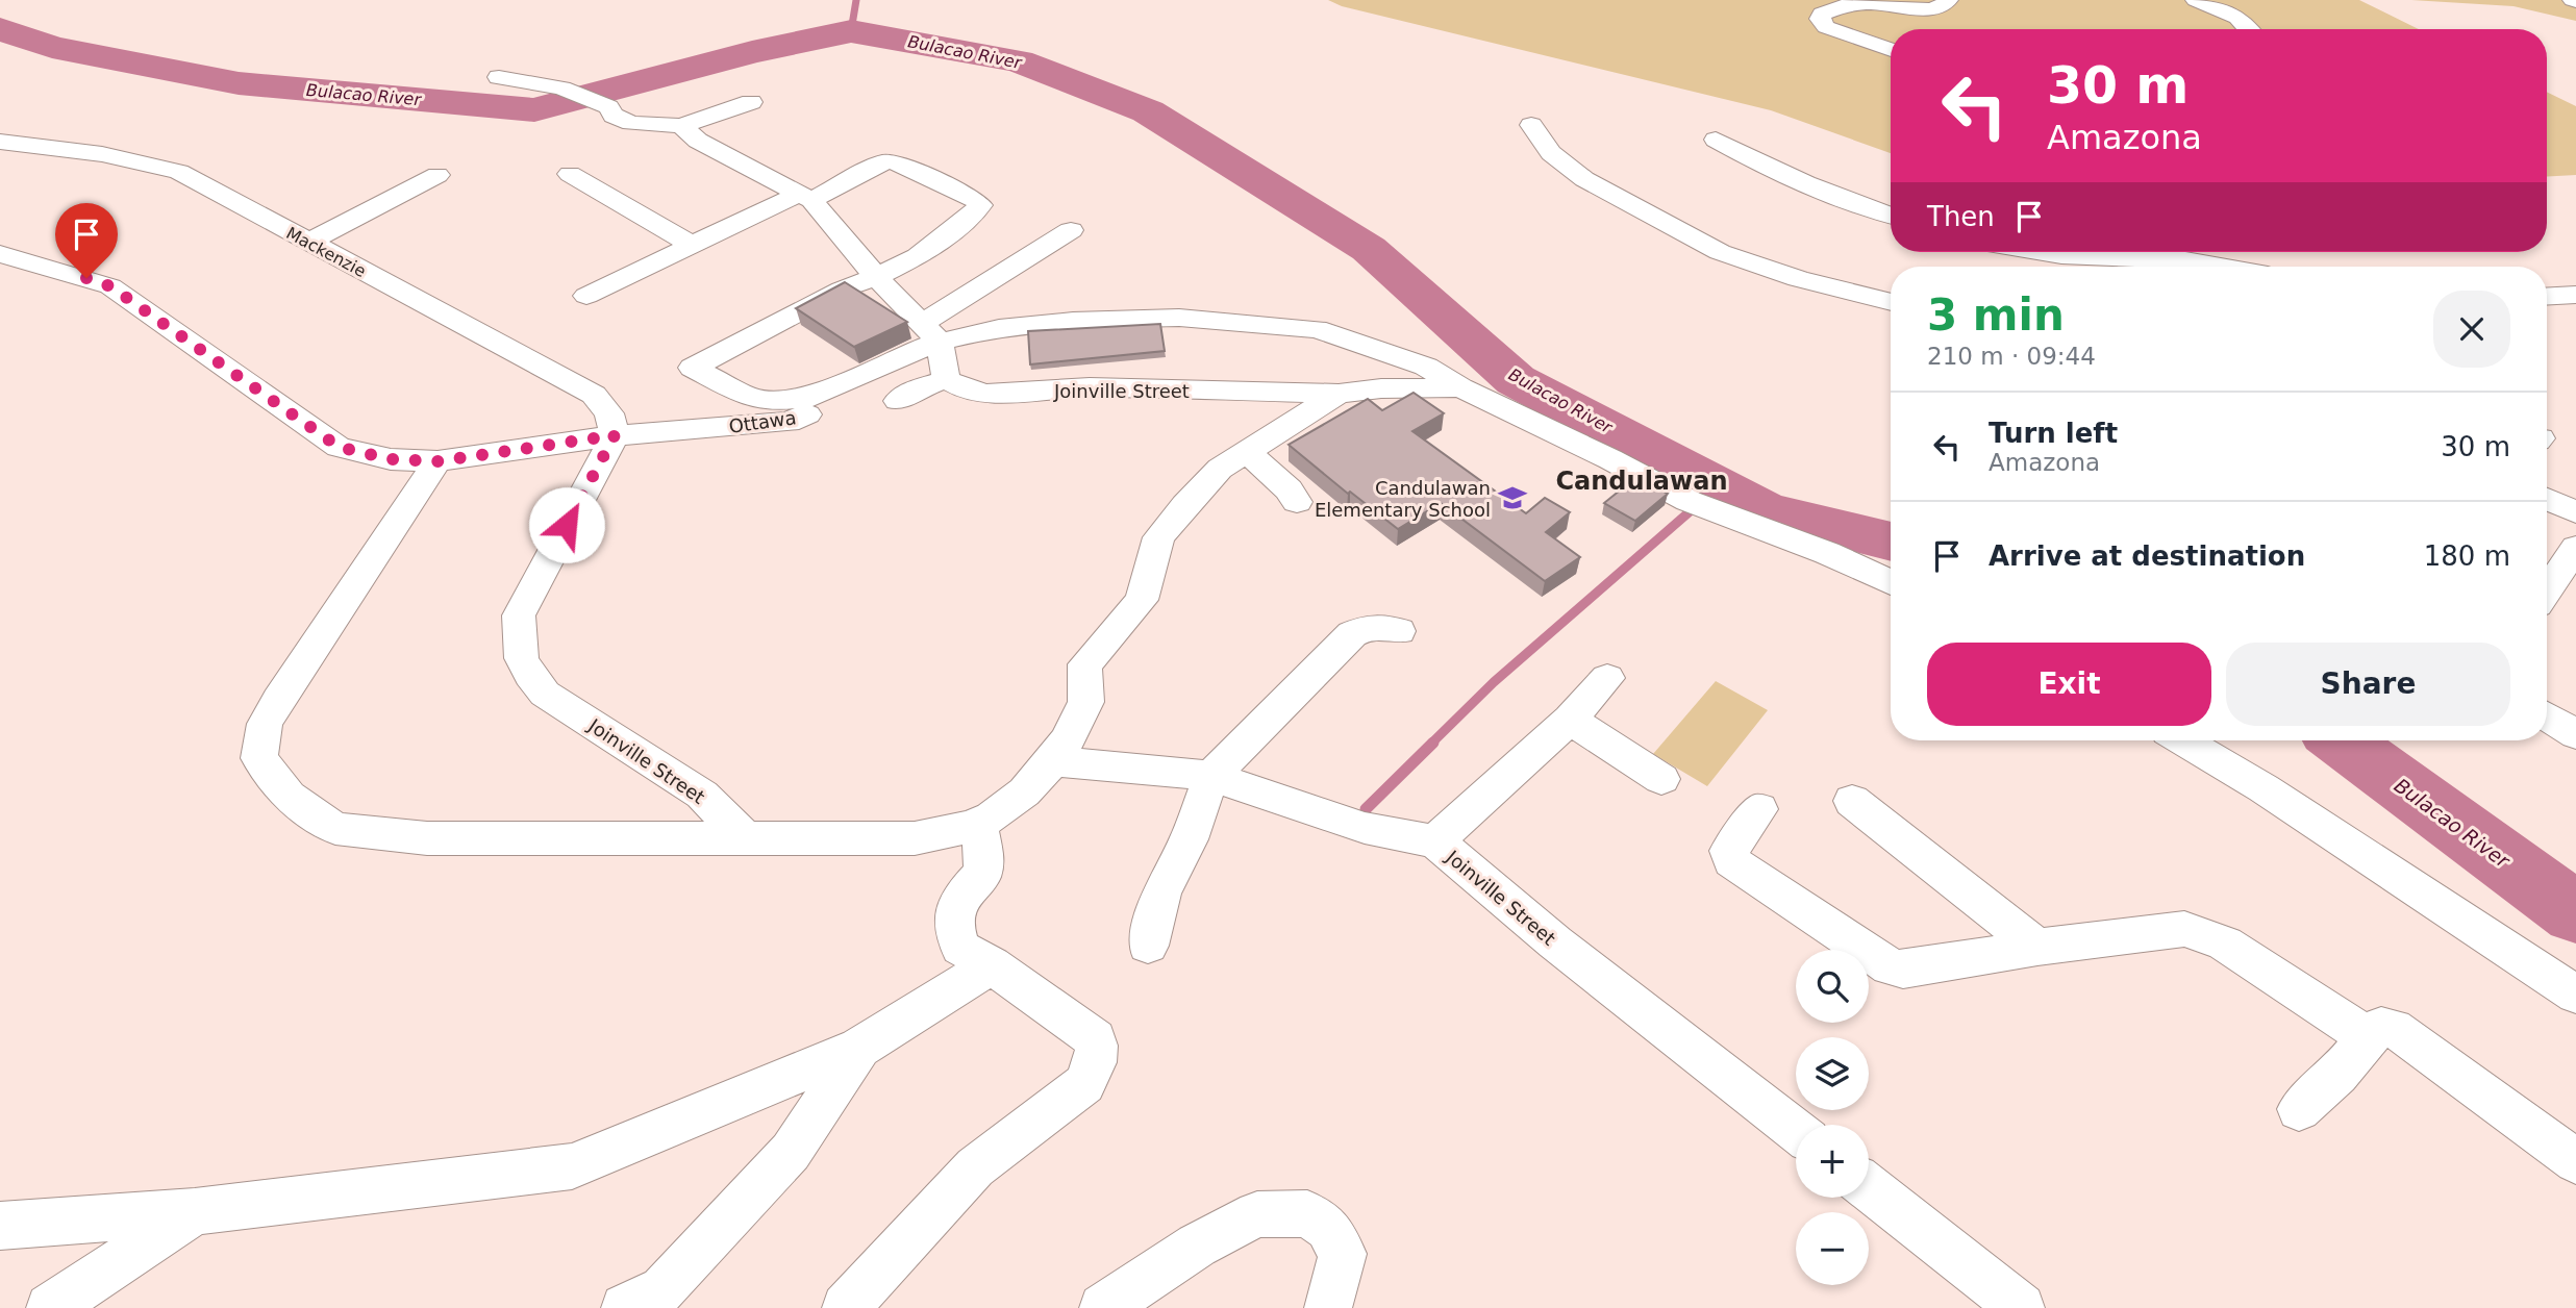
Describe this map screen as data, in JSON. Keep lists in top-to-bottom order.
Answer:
{
  "streets": {
    "street": ["Mackenzie", "Joinville Street", "Ottawa"]
  },
  "crossings": [
    ["Mackenzie", "Joinville Street"],
    ["Mackenzie", "Ottawa"],
    ["Joinville Street", "Ottawa"]
  ],
  "districts": ["Candulawan"],
  "water": ["Bulacao River"],
  "places": {
    "school or university": ["Candulawan Elementary School"]
  },
  "page": {
    "turn": ["30 m", "Amazona"],
    "then": "Then",
    "heading": ["3 min", "210 m · 09:44"],
    "list": [
      {
        "name": "Turn left",
        "note": "Amazona",
        "value": "30 m"
      },
      {
        "name": "Arrive at destination",
        "value": "180 m"
      }
    ],
    "buttons": ["Exit", "Share"],
    "map_buttons": ["+", "−"]
  }
}
